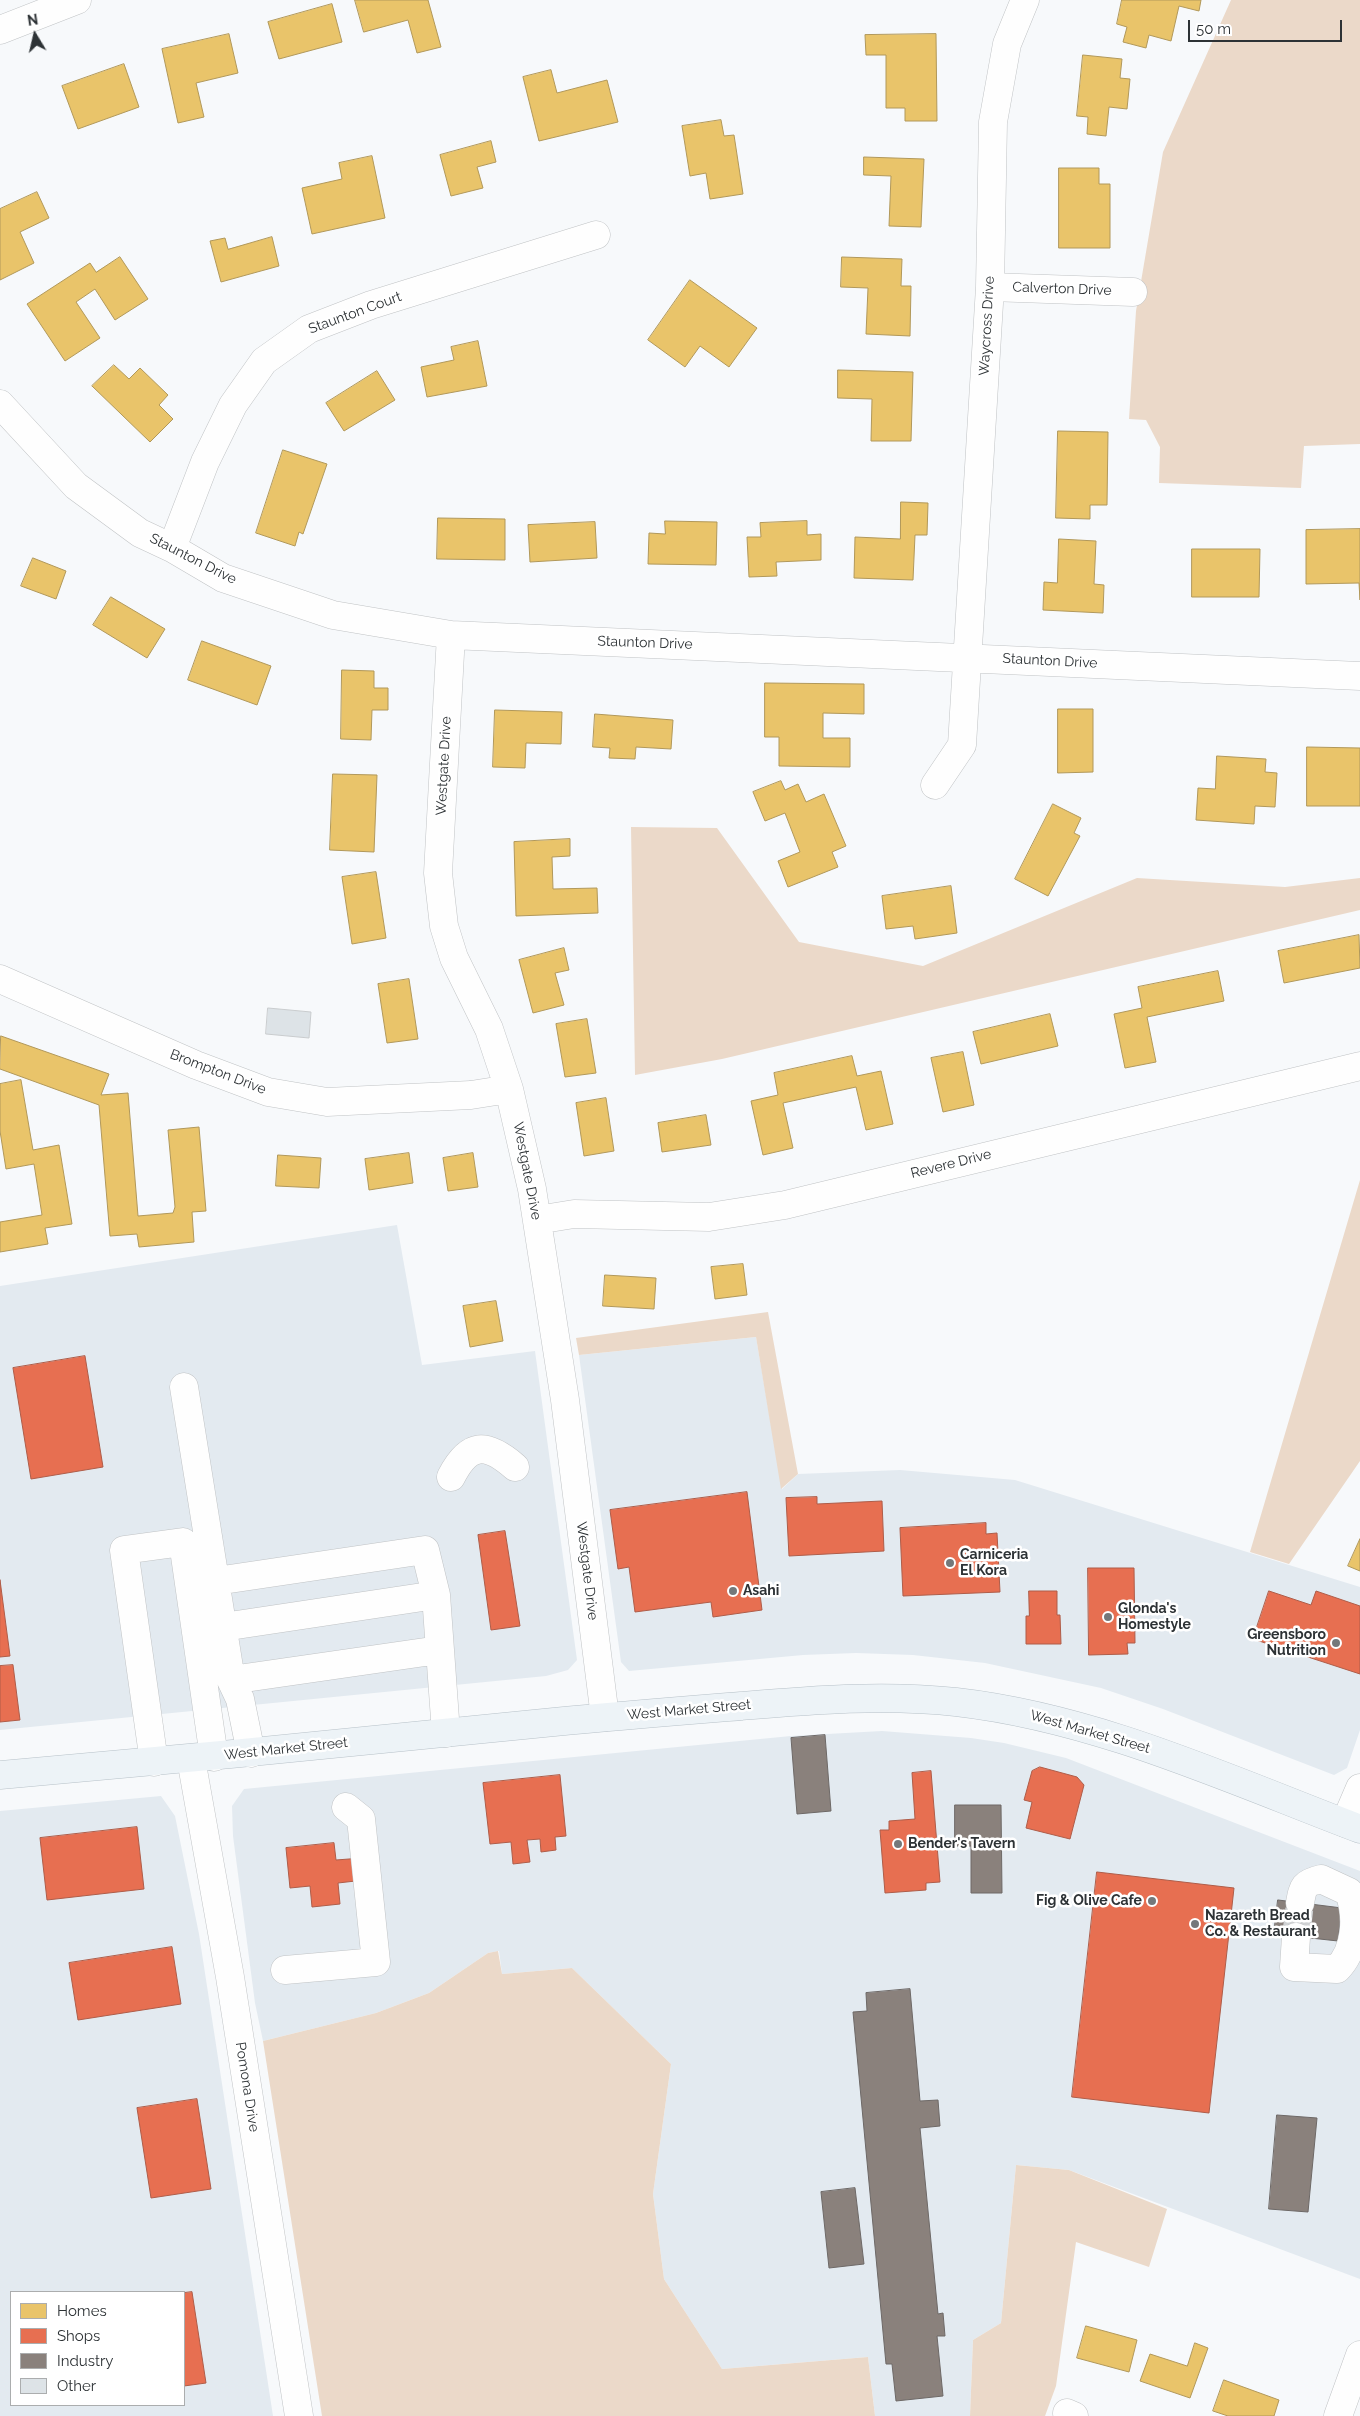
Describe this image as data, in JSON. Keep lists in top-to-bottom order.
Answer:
{
  "streets": {
    "main road": ["West Market Street"],
    "street": [
      "Calverton Drive",
      "Staunton Court",
      "Waycross Drive",
      "Staunton Drive",
      "Westgate Drive",
      "Brompton Drive",
      "Revere Drive",
      "Pomona Drive"
    ]
  },
  "crossings": [
    ["Calverton Drive", "Waycross Drive"],
    ["Staunton Court", "Staunton Drive"],
    ["Waycross Drive", "Staunton Drive"],
    ["Staunton Drive", "Westgate Drive"],
    ["Westgate Drive", "Brompton Drive"],
    ["Westgate Drive", "Revere Drive"],
    ["Westgate Drive", "West Market Street"],
    ["West Market Street", "Pomona Drive"]
  ],
  "places": [
    "Carniceria El Kora",
    "Asahi",
    "Glonda's Homestyle",
    "Greensboro Nutrition",
    "Bender's Tavern",
    "Fig & Olive Cafe",
    "Nazareth Bread Co. & Restaurant"
  ],
  "legend": [
    "Homes",
    "Shops",
    "Industry",
    "Other"
  ],
  "scale_bar": "50 m",
  "north": "top"
}
